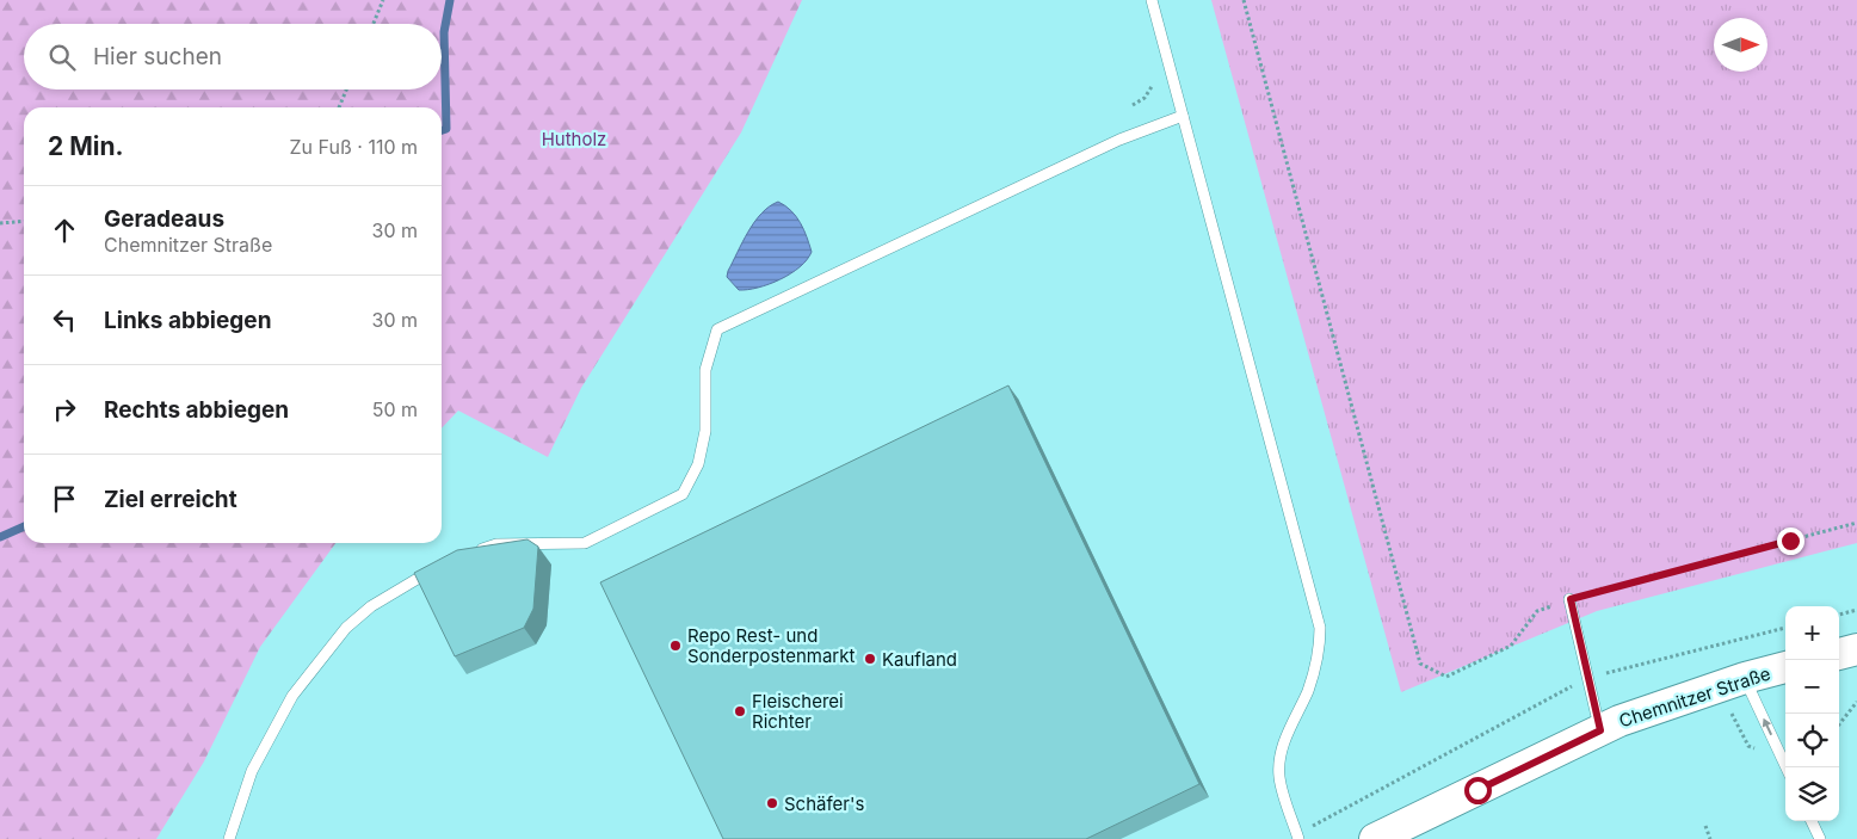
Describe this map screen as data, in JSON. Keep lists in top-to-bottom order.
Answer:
{
  "streets": {
    "street": ["Chemnitzer Straße"]
  },
  "parks": ["Hutholz"],
  "places": [
    "Repo Rest- und Sonderpostenmarkt",
    "Kaufland",
    "Fleischerei Richter",
    "Schäfer's"
  ],
  "north": "right",
  "page": {
    "search": "Hier suchen",
    "heading": ["2 Min.", "Zu Fuß · 110 m"],
    "list": [
      ["Geradeaus", "Chemnitzer Straße", "30 m"],
      ["Links abbiegen", "30 m"],
      ["Rechts abbiegen", "50 m"],
      "Ziel erreicht"
    ],
    "map_buttons": ["+", "−"]
  }
}
